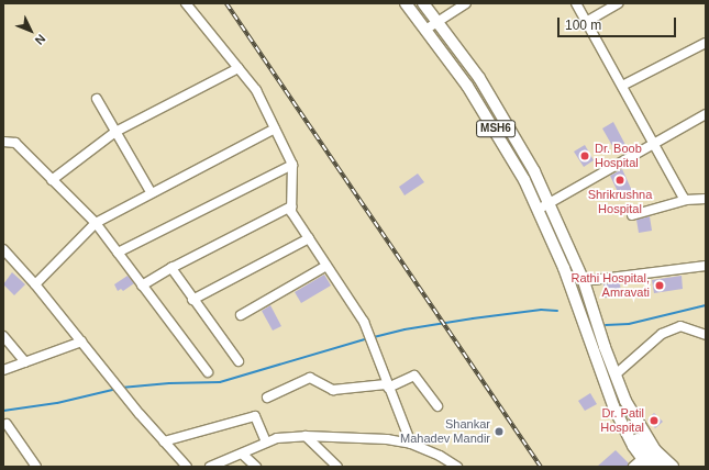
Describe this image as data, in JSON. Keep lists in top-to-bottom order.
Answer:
{
  "streets": {
    "main road": ["MSH6"]
  },
  "places": [
    "Dr. Boob Hospital",
    "Shrikrushna Hospital",
    "Rathi Hospital, Amravati",
    "Dr. Patil Hospital",
    "Shankar Mahadev Mandir"
  ],
  "scale_bar": "100 m",
  "north": "bottom right"
}
